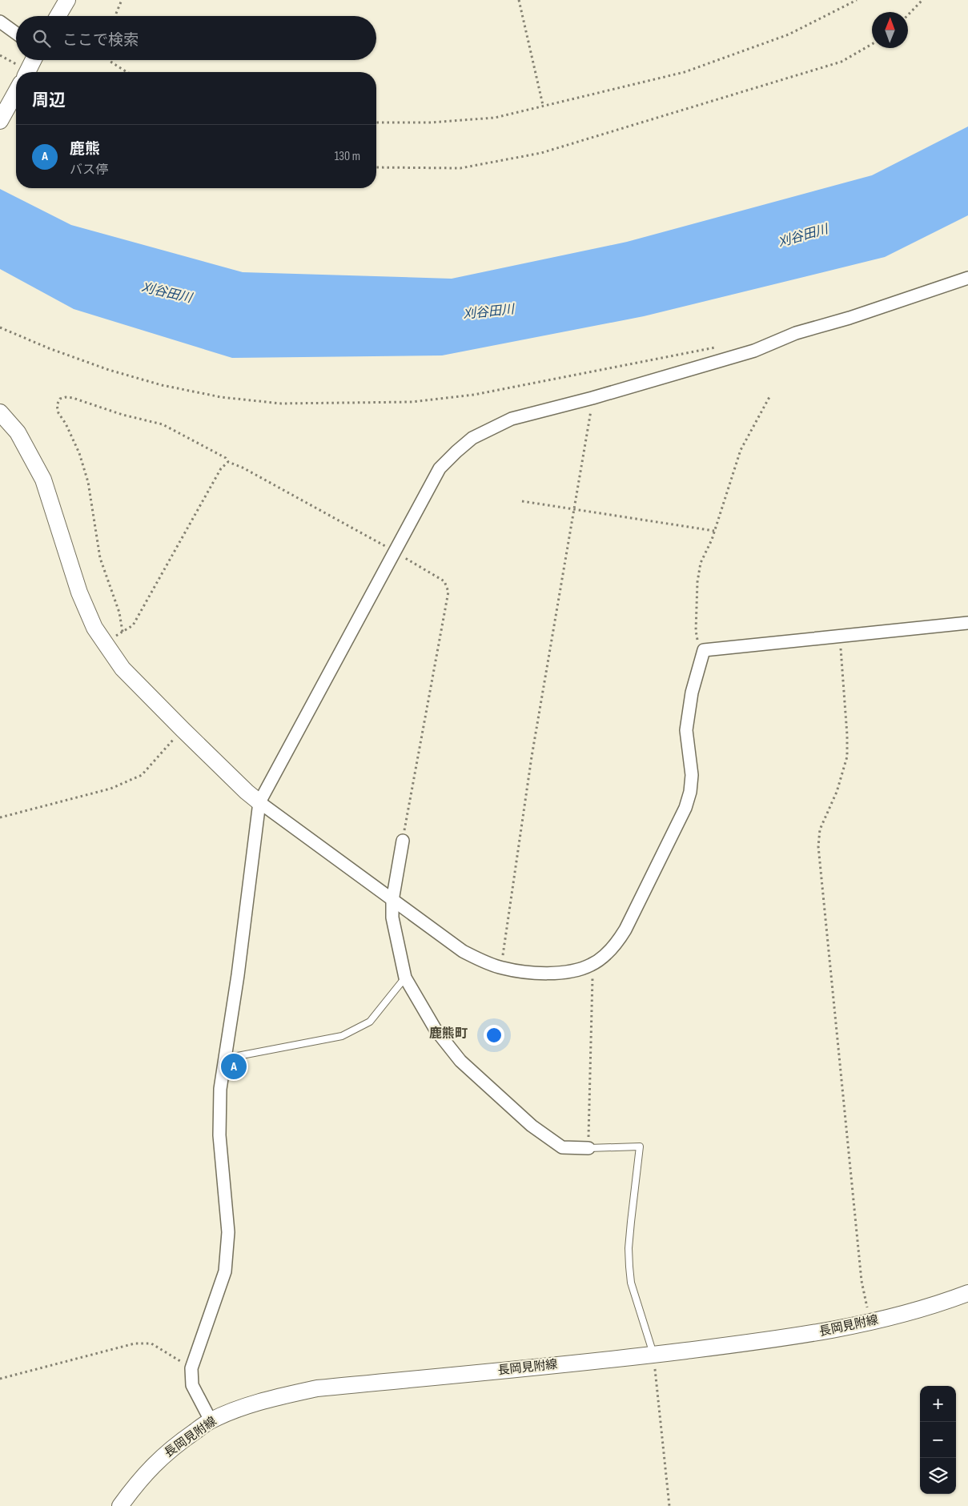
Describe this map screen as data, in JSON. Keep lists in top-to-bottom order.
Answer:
{
  "streets": {
    "main road": ["長岡見附線"]
  },
  "districts": ["鹿熊町"],
  "water": ["刈谷田川"],
  "north": "top",
  "page": {
    "search": "ここで検索",
    "heading": "周辺",
    "list": [
      {
        "mark": "A",
        "name": "鹿熊",
        "note": "バス停",
        "value": "130 m"
      }
    ],
    "pins": "A",
    "map_buttons": ["+", "−"]
  }
}
